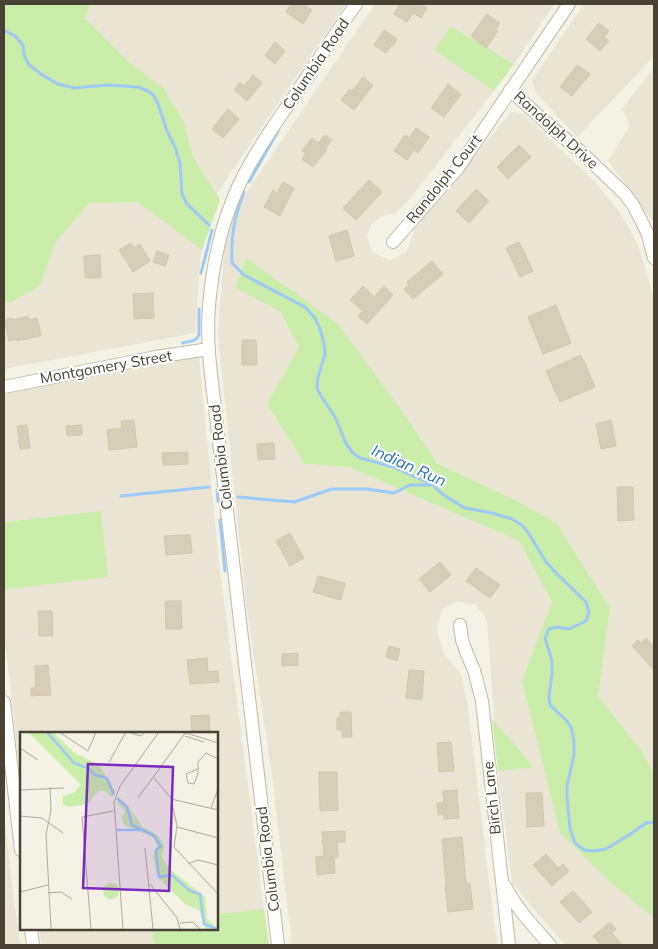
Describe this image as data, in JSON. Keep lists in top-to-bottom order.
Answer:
{
  "streets": {
    "street": [
      "Columbia Road",
      "Randolph Drive",
      "Randolph Court",
      "Montgomery Street",
      "Birch Lane"
    ]
  },
  "crossings": [
    ["Columbia Road", "Montgomery Street"],
    ["Randolph Drive", "Randolph Court"]
  ],
  "water": ["Indian Run"]
}
